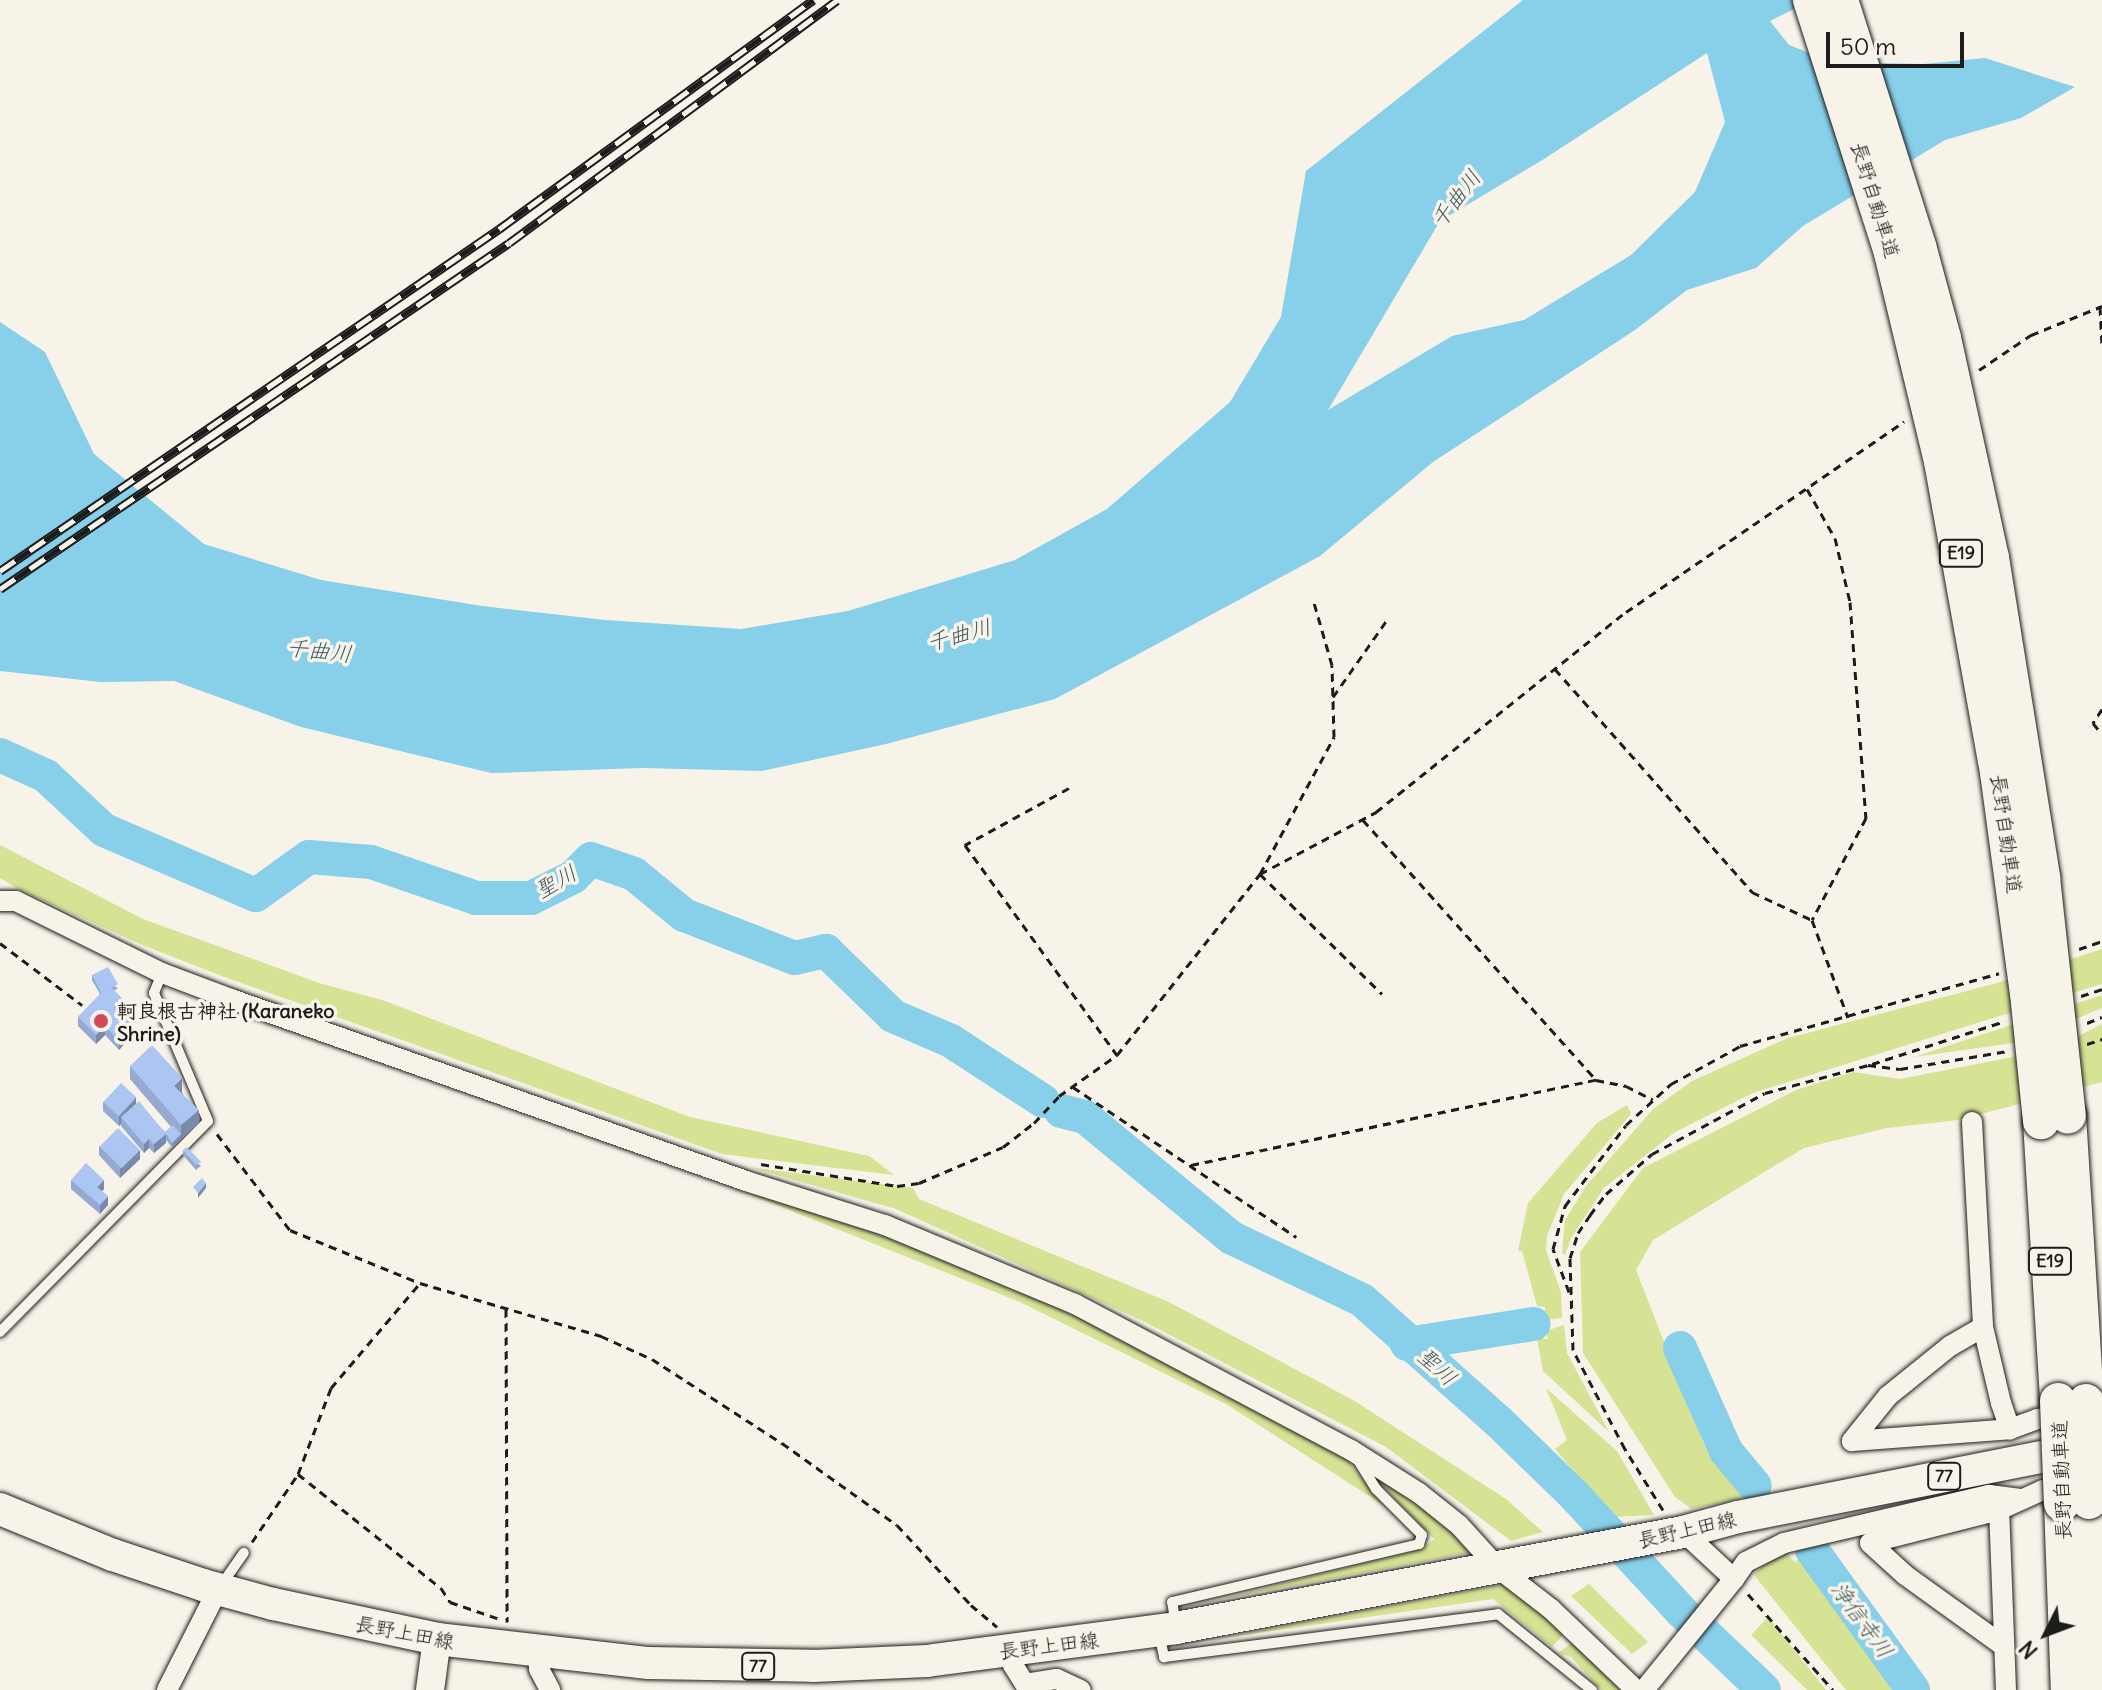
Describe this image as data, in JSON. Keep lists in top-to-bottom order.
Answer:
{
  "streets": {
    "highway": ["長野自動車道", "E19"],
    "main road": ["77", "長野上田線"]
  },
  "water": ["千曲川", "聖川", "浄信寺川"],
  "places": ["軻良根古神社 (Karaneko Shrine)"],
  "scale_bar": "50 m",
  "north": "bottom left"
}
